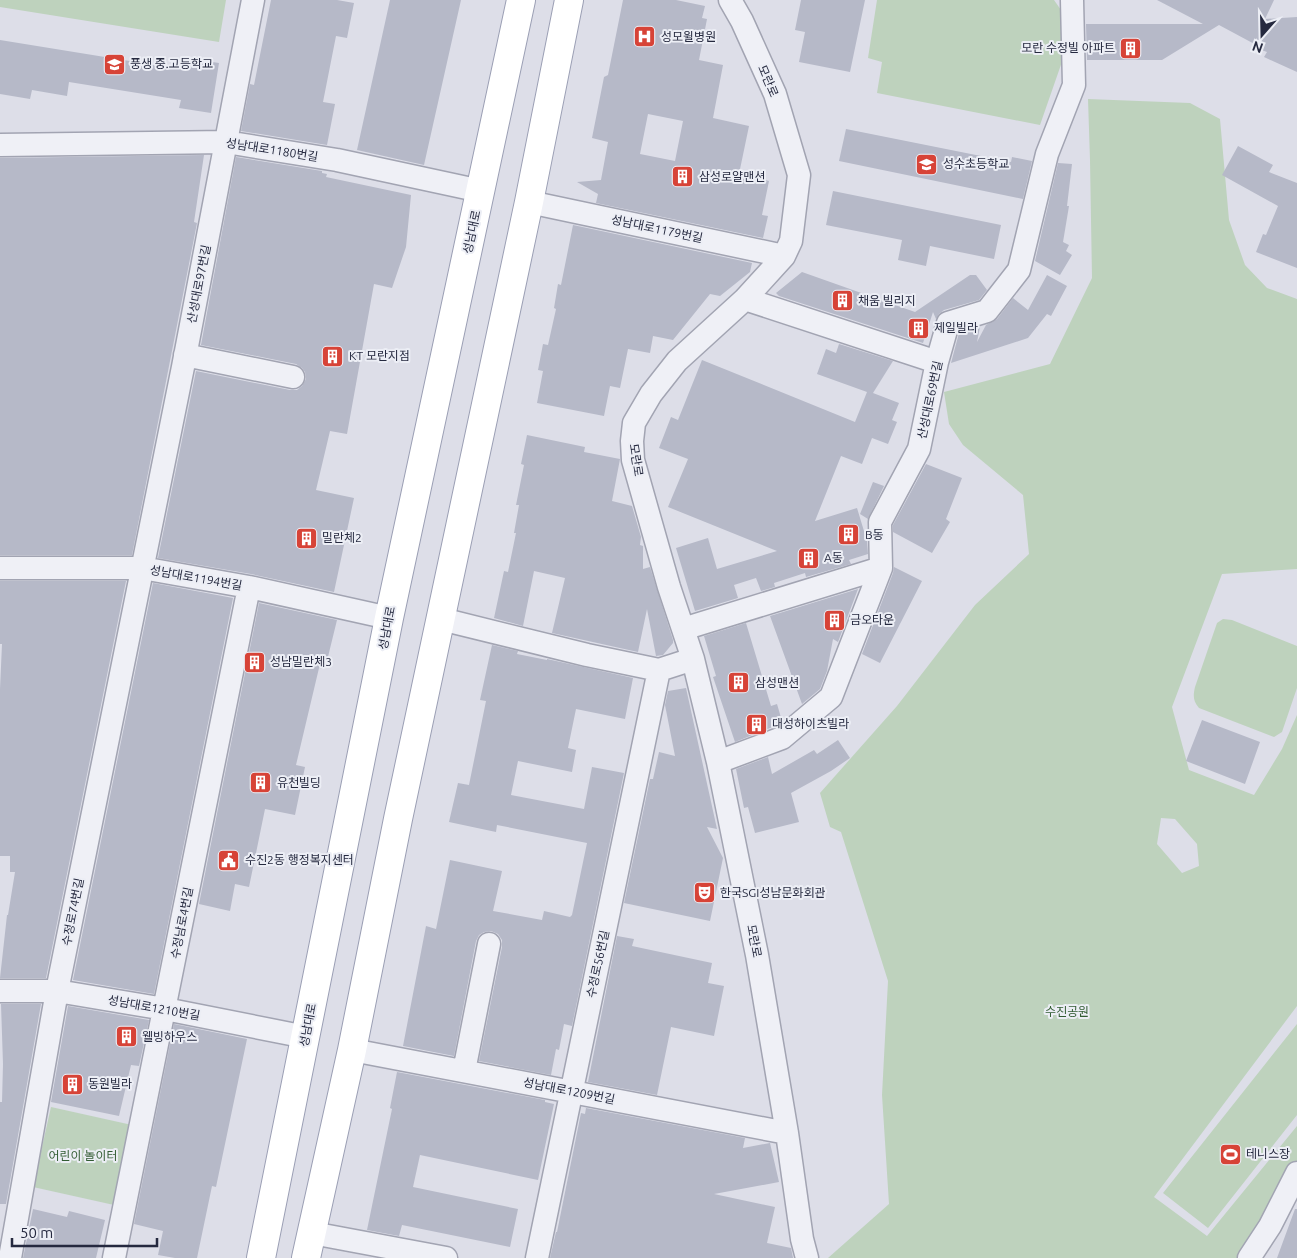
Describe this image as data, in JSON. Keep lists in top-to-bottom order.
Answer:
{
  "streets": {
    "main road": ["성남대로"],
    "street": [
      "모란로",
      "성남대로1180번길",
      "성남대로1179번길",
      "산성대로97번길",
      "산성대로69번길",
      "성남대로1194번길",
      "수정로74번길",
      "수정남로4번길",
      "수정로56번길",
      "성남대로1210번길",
      "성남대로1209번길"
    ]
  },
  "crossings": [
    ["모란로", "성남대로1179번길"],
    ["모란로", "산성대로69번길"],
    ["모란로", "성남대로1209번길"],
    ["성남대로1180번길", "성남대로"],
    ["성남대로1180번길", "산성대로97번길"],
    ["성남대로", "성남대로1194번길"],
    ["성남대로", "성남대로1210번길"],
    ["산성대로97번길", "성남대로1194번길"],
    ["산성대로97번길", "수정로74번길"],
    ["성남대로1194번길", "수정로74번길"],
    ["성남대로1194번길", "수정남로4번길"],
    ["수정로74번길", "성남대로1210번길"],
    ["수정남로4번길", "성남대로1210번길"],
    ["수정로56번길", "성남대로1209번길"]
  ],
  "parks": ["수진공원", "어린이 놀이터"],
  "places": {
    "hospital": ["성모윌병원"],
    "building": [
      "모란 수정빌 아파트",
      "삼성로얄맨션",
      "채움 빌리지",
      "제일빌라",
      "KT 모란지점",
      "B동",
      "밀란체2",
      "A동",
      "금오타운",
      "성남밀란체3",
      "삼성맨션",
      "대성하이츠빌라",
      "유천빌딩",
      "웰빙하우스",
      "동원빌라"
    ],
    "school or university": ["풍생 중.고등학교", "성수초등학교"],
    "public building": ["수진2동 행정복지센터"],
    "theatre": ["한국SGI성남문화회관"],
    "sports": ["테니스장"]
  },
  "scale_bar": "50 m",
  "north": "bottom"
}
